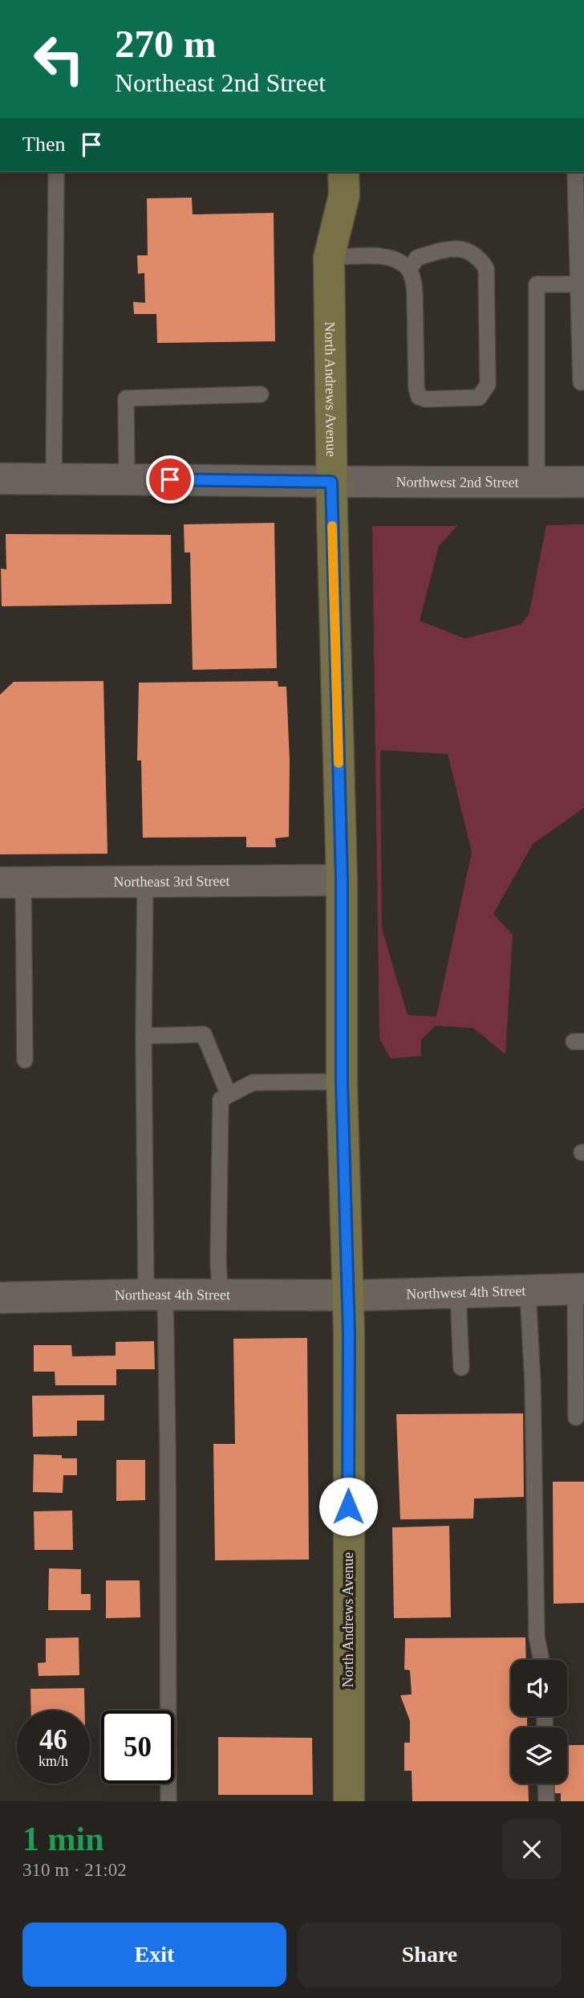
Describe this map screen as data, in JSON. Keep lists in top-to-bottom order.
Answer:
{
  "streets": {
    "main road": ["North Andrews Avenue"],
    "street": [
      "Northwest 2nd Street",
      "Northeast 3rd Street",
      "Northwest 4th Street",
      "Northeast 4th Street"
    ]
  },
  "crossings": [
    ["North Andrews Avenue", "Northwest 2nd Street"],
    ["North Andrews Avenue", "Northeast 3rd Street"],
    ["North Andrews Avenue", "Northwest 4th Street"],
    ["North Andrews Avenue", "Northeast 4th Street"],
    ["Northwest 4th Street", "Northeast 4th Street"]
  ],
  "page": {
    "turn": ["270 m", "Northeast 2nd Street"],
    "then": "Then",
    "speed": "46 km/h",
    "limit": "50",
    "heading": ["1 min", "310 m · 21:02"],
    "buttons": ["Exit", "Share"]
  }
}
